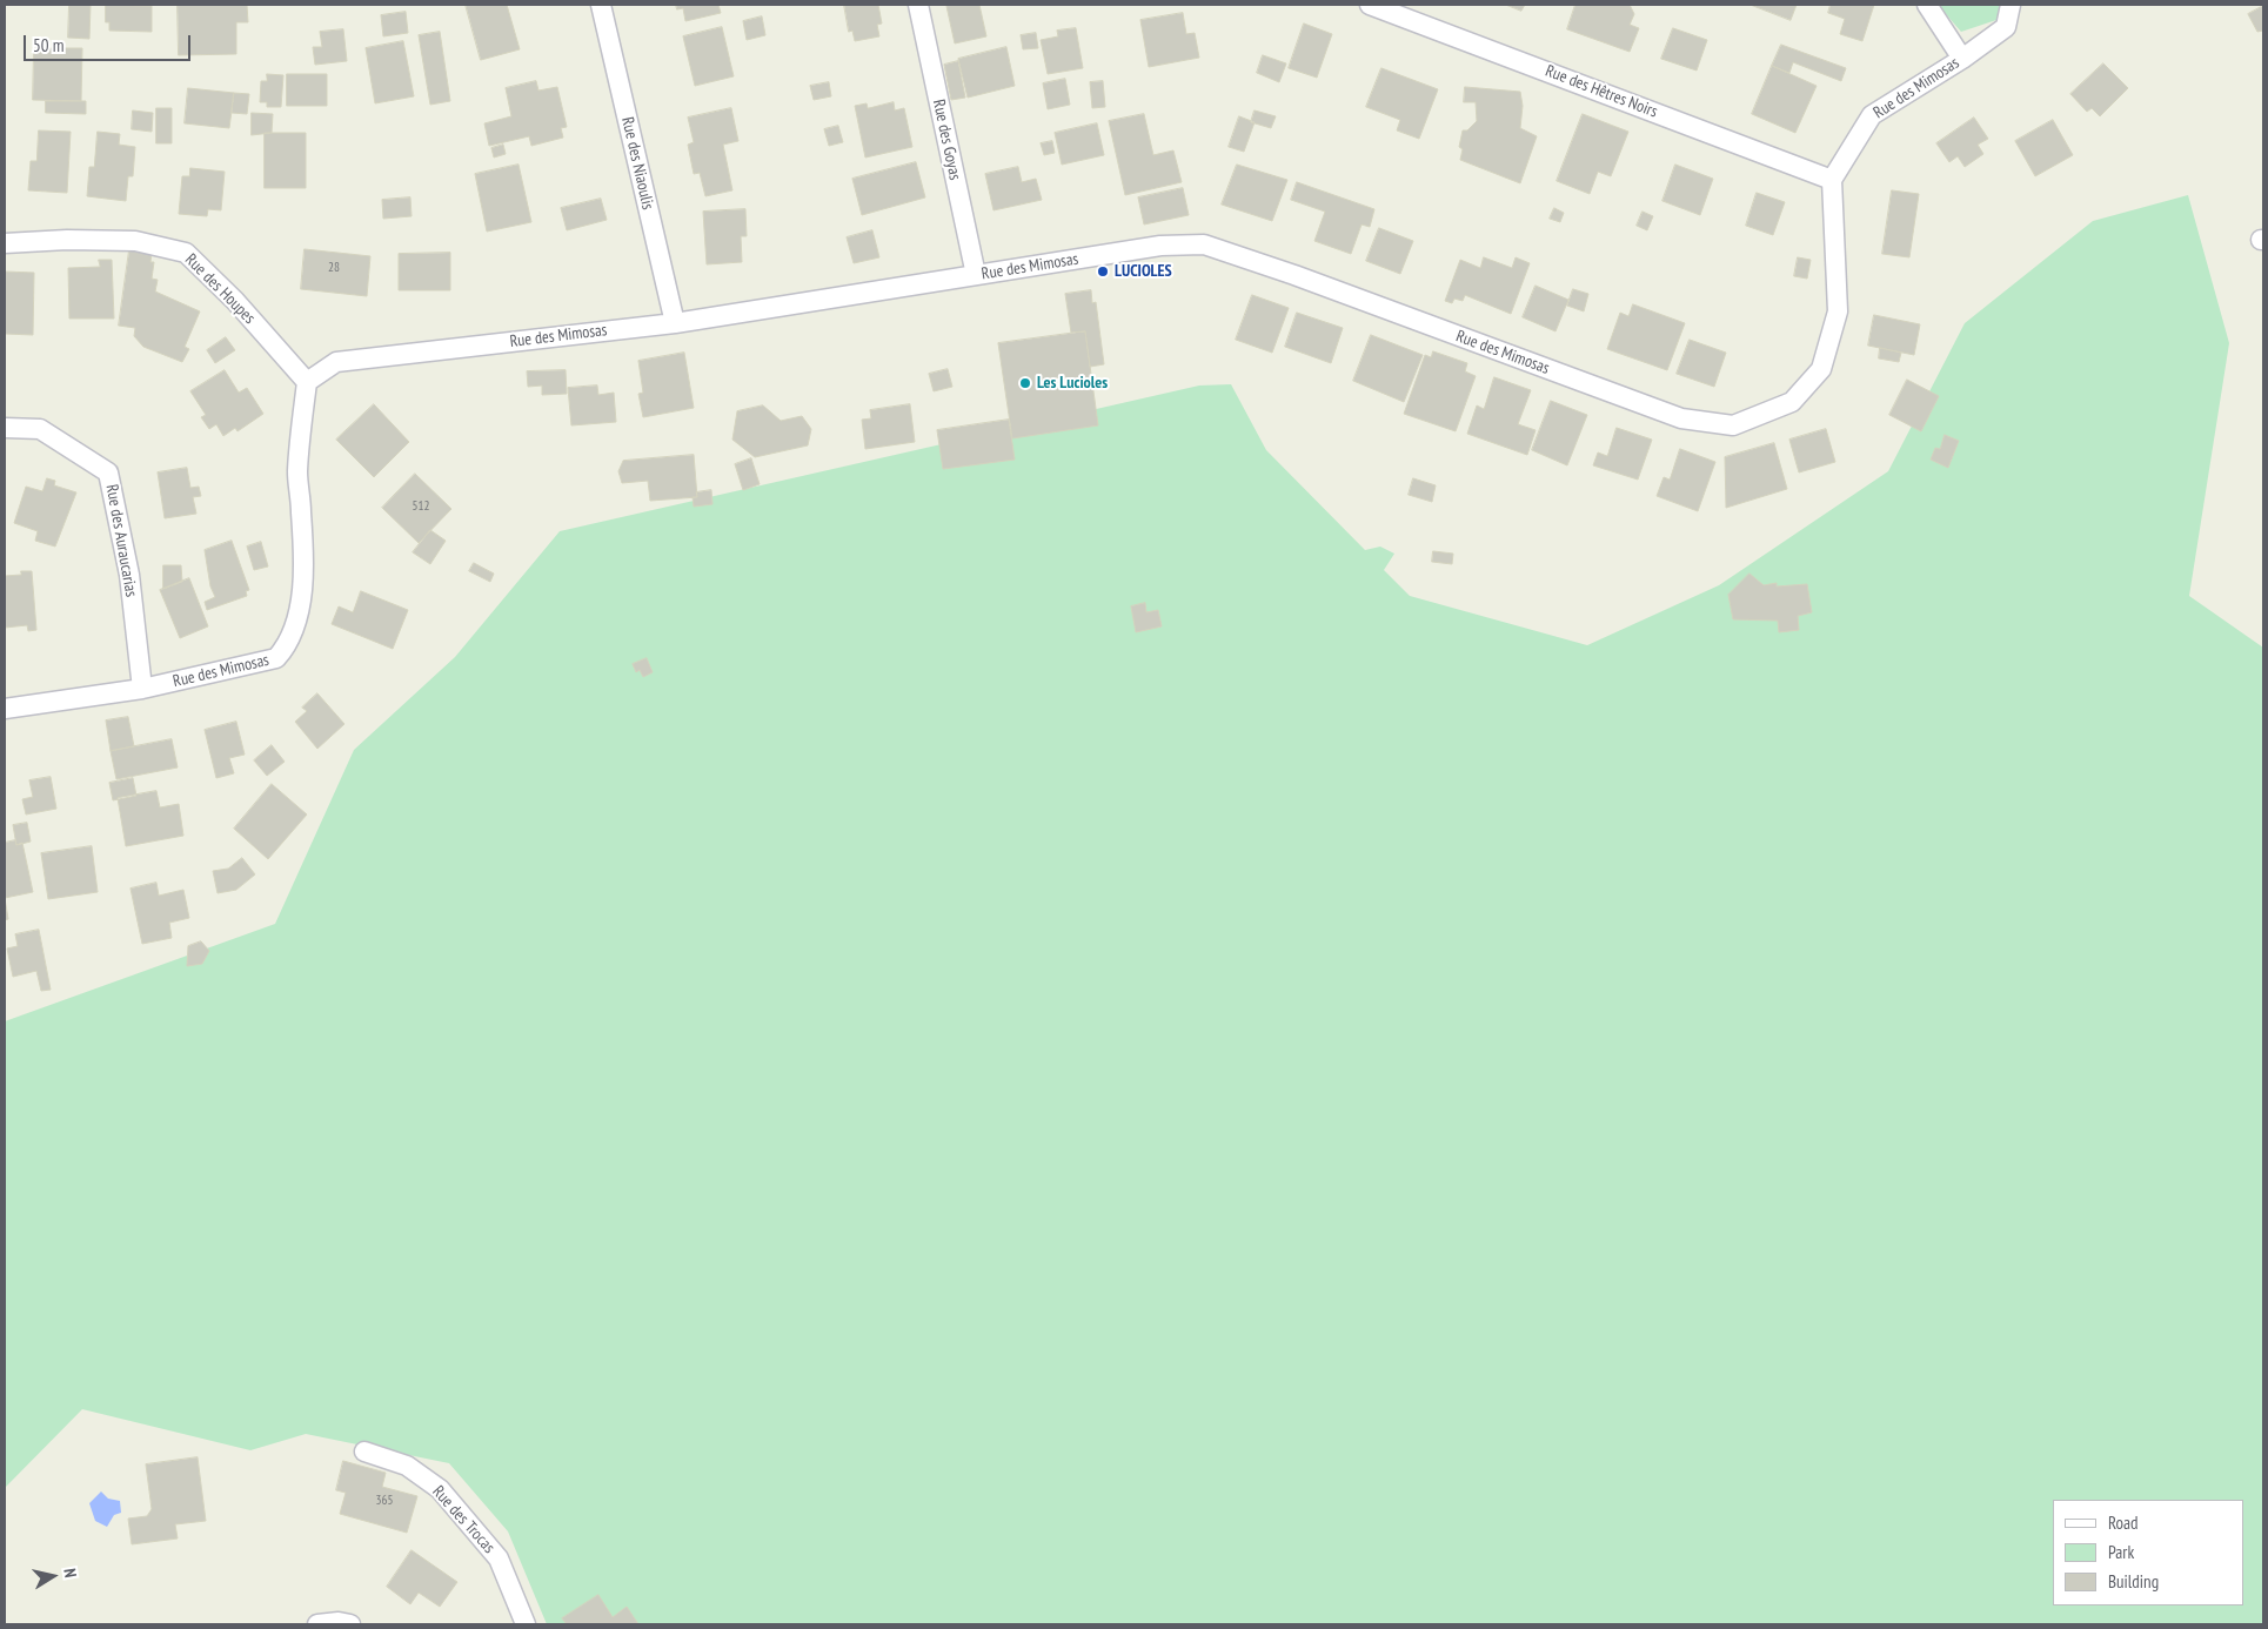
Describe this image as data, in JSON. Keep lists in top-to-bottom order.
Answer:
{
  "streets": {
    "street": [
      "Rue des Mimosas",
      "Rue des Hêtres Noirs",
      "Rue des Goyas",
      "Rue des Niaoulis",
      "Rue des Houpes",
      "Rue des Auraucarias",
      "Rue des Trocas"
    ]
  },
  "crossings": [
    ["Rue des Mimosas", "Rue des Hêtres Noirs"],
    ["Rue des Mimosas", "Rue des Goyas"],
    ["Rue des Mimosas", "Rue des Niaoulis"],
    ["Rue des Mimosas", "Rue des Houpes"],
    ["Rue des Mimosas", "Rue des Auraucarias"]
  ],
  "places": ["LUCIOLES", "Les Lucioles"],
  "house_numbers": ["28", "512", "365"],
  "legend": ["Road", "Park", "Building"],
  "scale_bar": "50 m",
  "north": "right"
}
